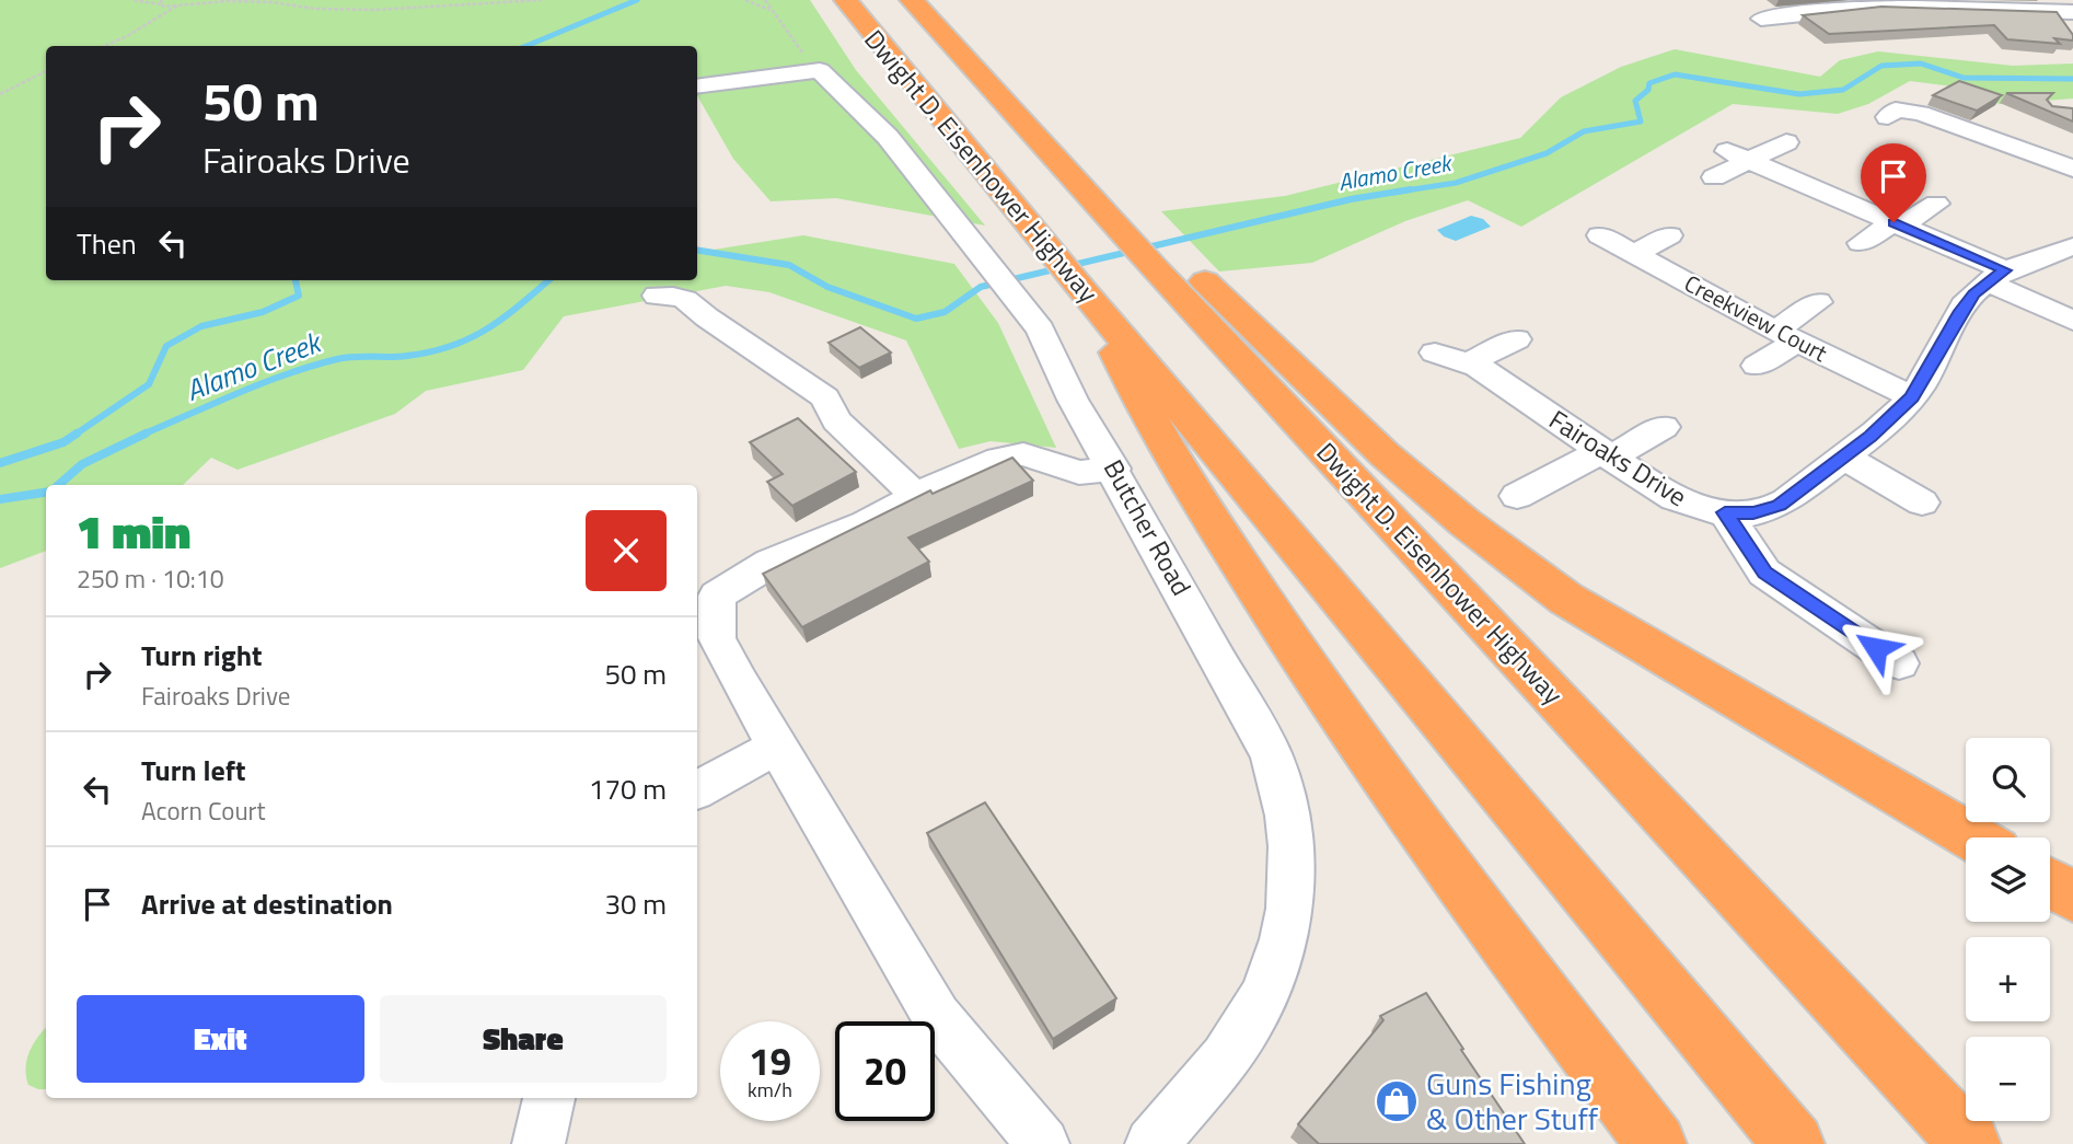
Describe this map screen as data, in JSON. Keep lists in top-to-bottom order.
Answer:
{
  "streets": {
    "highway": ["Dwight D. Eisenhower Highway"],
    "street": ["Creekview Court", "Fairoaks Drive", "Butcher Road"]
  },
  "crossings": [
    ["Creekview Court", "Fairoaks Drive"]
  ],
  "water": ["Alamo Creek"],
  "places": {
    "shop": ["Guns Fishing & Other Stuff"]
  },
  "page": {
    "turn": ["50 m", "Fairoaks Drive"],
    "then": "Then",
    "heading": ["1 min", "250 m · 10:10"],
    "list": [
      {
        "name": "Turn right",
        "note": "Fairoaks Drive",
        "value": "50 m"
      },
      {
        "name": "Turn left",
        "note": "Acorn Court",
        "value": "170 m"
      },
      {
        "name": "Arrive at destination",
        "value": "30 m"
      }
    ],
    "map_buttons": ["+", "−"],
    "buttons": ["Exit", "Share"],
    "speed": "19 km/h",
    "limit": "20"
  }
}
